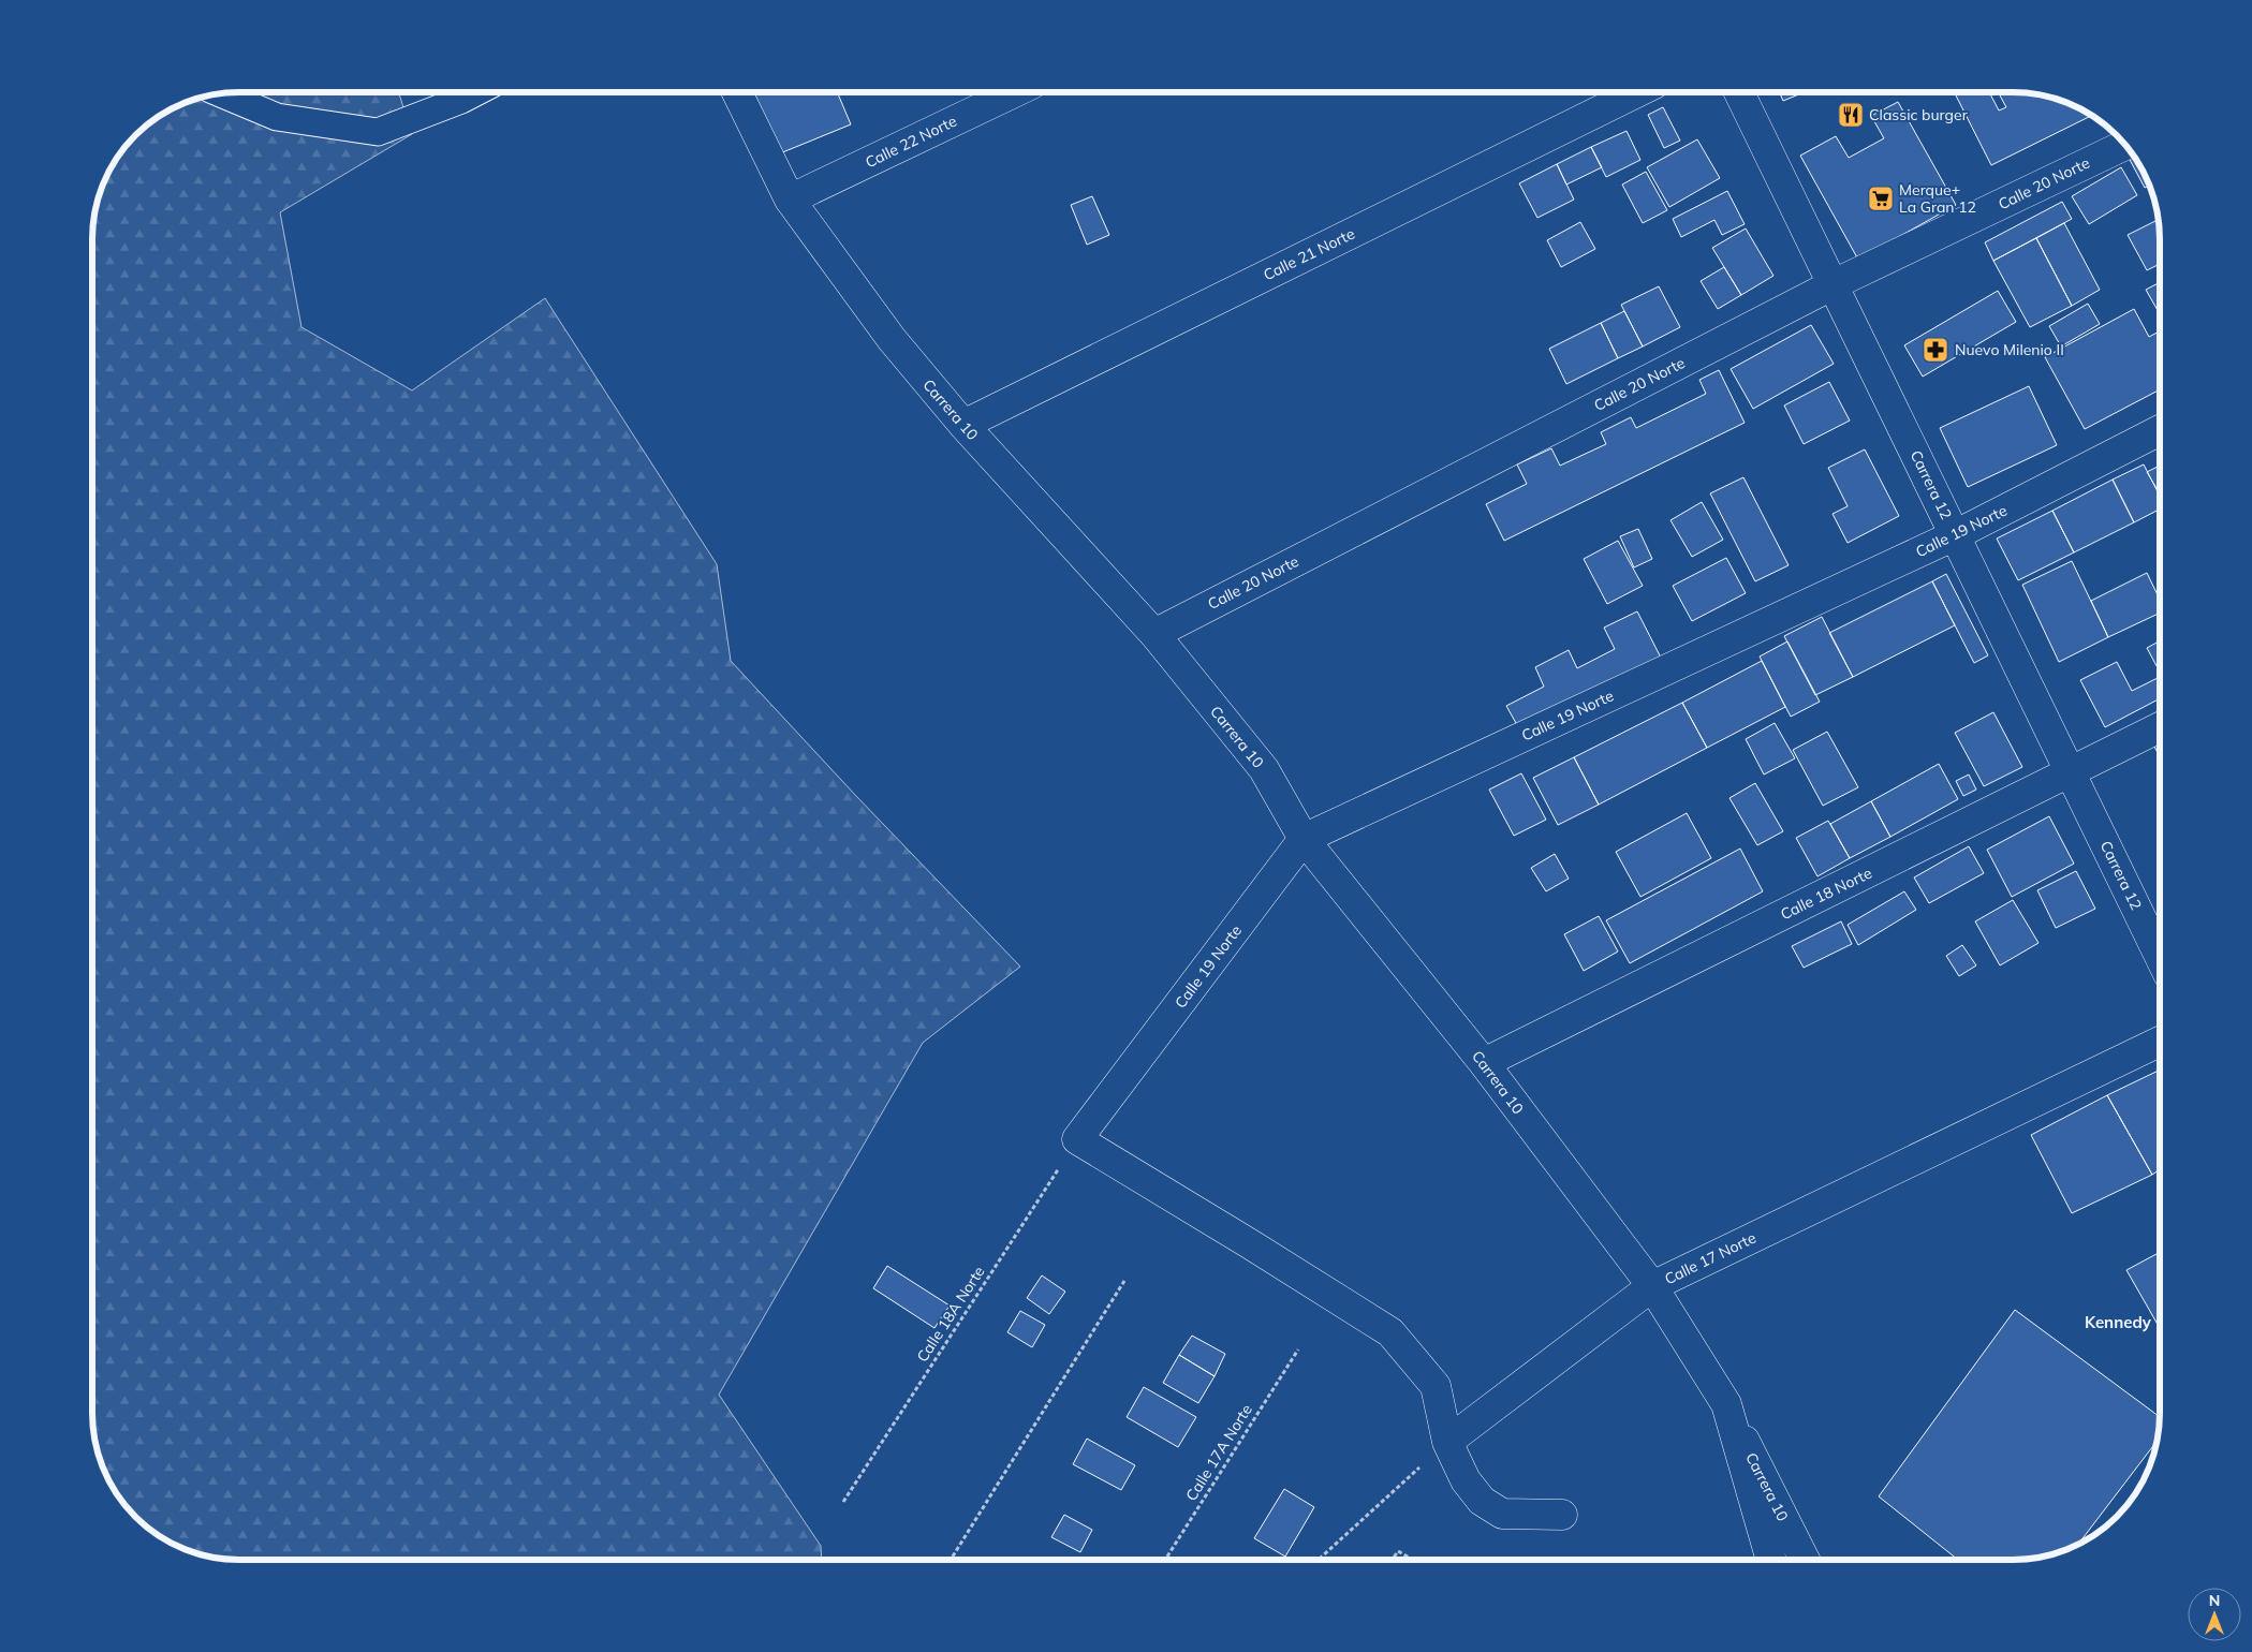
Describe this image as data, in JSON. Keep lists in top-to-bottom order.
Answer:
{
  "streets": {
    "street": [
      "Calle 22 Norte",
      "Calle 20 Norte",
      "Calle 21 Norte",
      "Carrera 10",
      "Carrera 12",
      "Calle 19 Norte",
      "Calle 18 Norte",
      "Calle 17 Norte"
    ],
    "path": ["Calle 18A Norte", "Calle 17A Norte"]
  },
  "crossings": [
    ["Calle 22 Norte", "Carrera 10"],
    ["Calle 20 Norte", "Carrera 10"],
    ["Calle 20 Norte", "Carrera 12"],
    ["Calle 21 Norte", "Carrera 10"],
    ["Carrera 10", "Calle 19 Norte"],
    ["Carrera 10", "Calle 18 Norte"],
    ["Carrera 10", "Calle 17 Norte"],
    ["Carrera 12", "Calle 19 Norte"],
    ["Carrera 12", "Calle 18 Norte"],
    ["Calle 19 Norte", "Calle 18A Norte"]
  ],
  "districts": ["Kennedy"],
  "places": {
    "restaurant": ["Classic burger"],
    "supermarket": ["Merque+ La Gran 12"],
    "pharmacy": ["Nuevo Milenio II"]
  },
  "north": "top"
}
